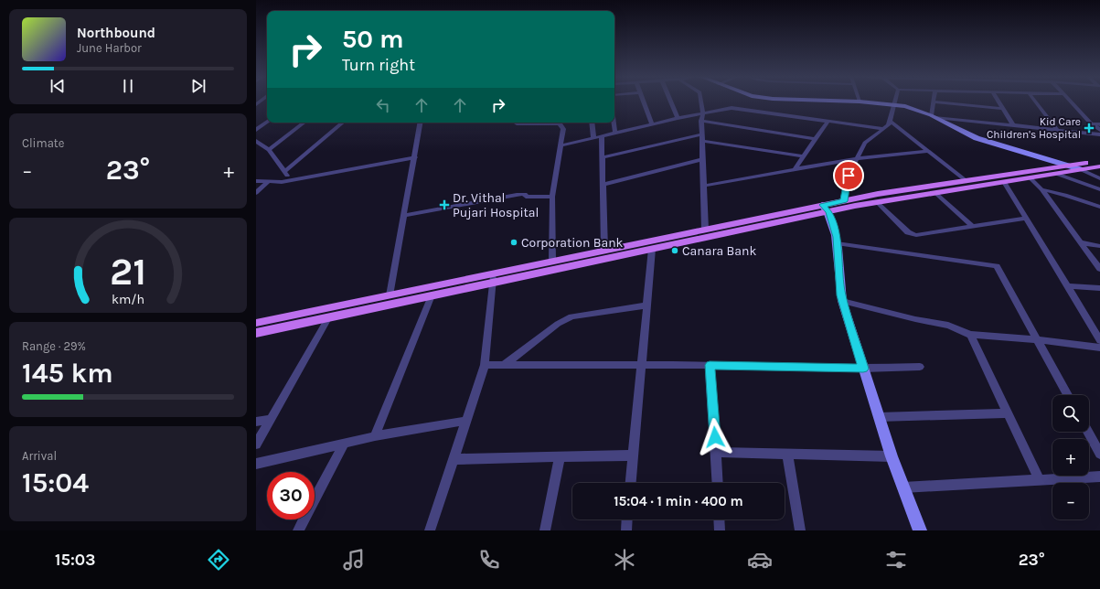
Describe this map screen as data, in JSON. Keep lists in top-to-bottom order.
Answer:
{
  "places": {
    "health": ["Kid Care Children's Hospital", "Dr. Vithal Pujari Hospital"],
    "other": ["Corporation Bank", "Canara Bank"]
  },
  "page": {
    "turn": ["50 m", "Turn right"],
    "song": ["Northbound", "June Harbor"],
    "tile": [
      "Climate",
      ["Range · 29%", "145 km"],
      ["Arrival", "15:04"]
    ],
    "heat": ["−", "23°", "+"],
    "map_buttons": ["+", "−"],
    "limit": "30",
    "trip": "15:04 · 1 min · 400 m",
    "tabs": ["15:03", "23°"],
    "gauge": ["21", "km/h"]
  }
}
